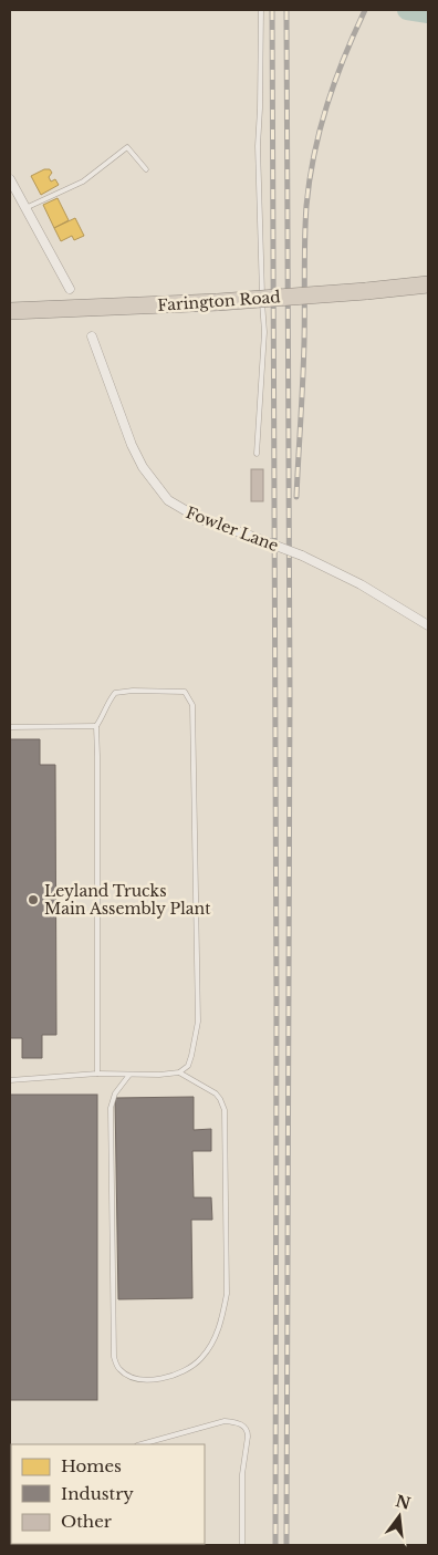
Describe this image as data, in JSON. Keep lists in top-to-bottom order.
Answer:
{
  "streets": {
    "highway": ["Farington Road"],
    "street": ["Fowler Lane"]
  },
  "places": ["Leyland Trucks Main Assembly Plant"],
  "legend": ["Homes", "Industry", "Other"],
  "north": "top"
}
